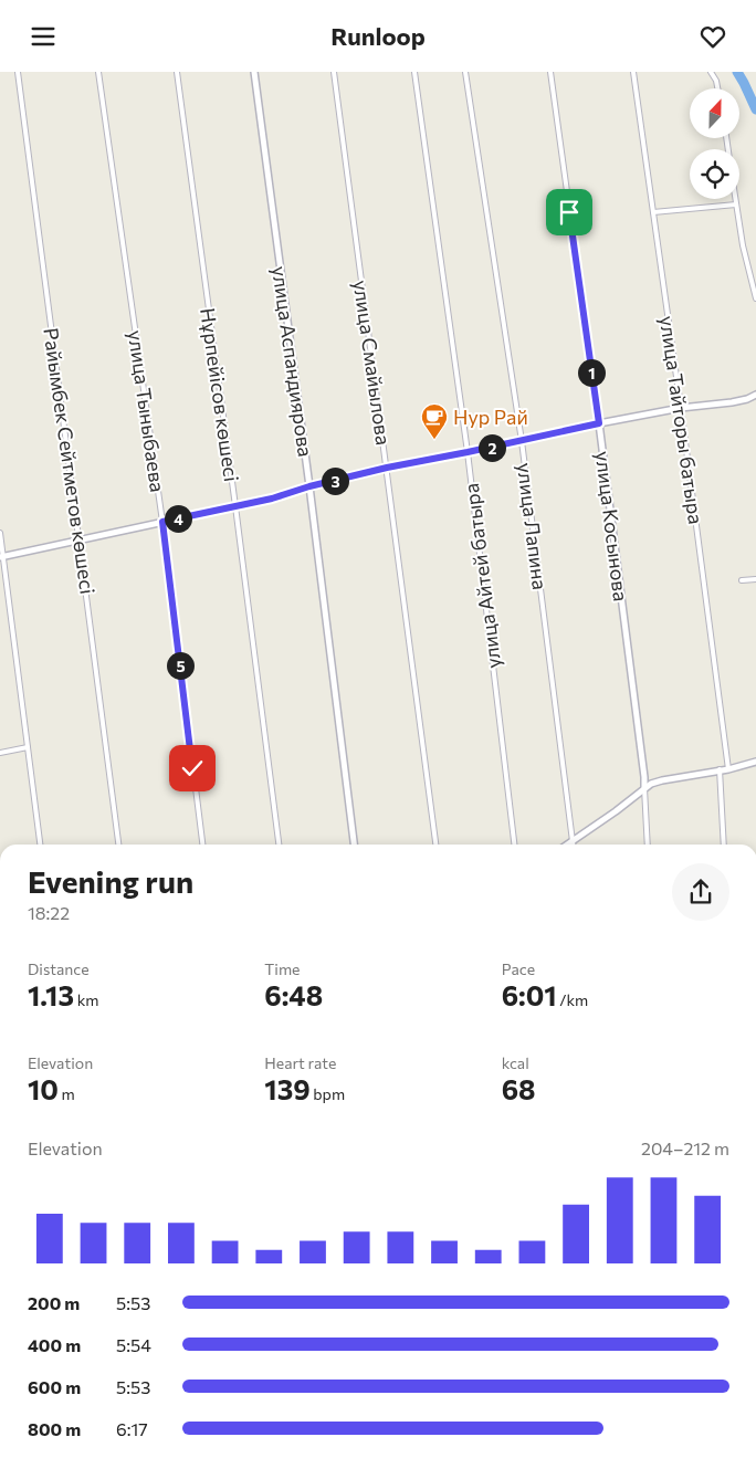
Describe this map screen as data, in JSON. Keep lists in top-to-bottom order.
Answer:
{
  "streets": {
    "street": [
      "улица Аспандиярова",
      "улица Смайылова",
      "Нұрпейісов көшесі",
      "улица Тыныбаева",
      "улица Тайторы батыра",
      "Райымбек Сейтметов көшесі",
      "улица Лапина",
      "улица Косынова",
      "улица Айтей батыра"
    ]
  },
  "places": {
    "cafe": ["Нур Рай"]
  },
  "north": "top",
  "page": {
    "header": "Runloop",
    "pins": [
      "1",
      "2",
      "3",
      "4",
      "5"
    ],
    "heading": ["Evening run", "18:22"],
    "stats": [
      ["Distance", "1.13 km"],
      ["Time", "6:48"],
      ["Pace", "6:01 /km"],
      ["Elevation", "10 m"],
      ["Heart rate", "139 bpm"],
      ["kcal", "68"]
    ],
    "chart": ["Elevation", "204–212 m"],
    "list": [
      {
        "name": "200 m",
        "note": "5:53"
      },
      {
        "name": "400 m",
        "note": "5:54"
      },
      {
        "name": "600 m",
        "note": "5:53"
      },
      {
        "name": "800 m",
        "note": "6:17"
      }
    ]
  }
}
